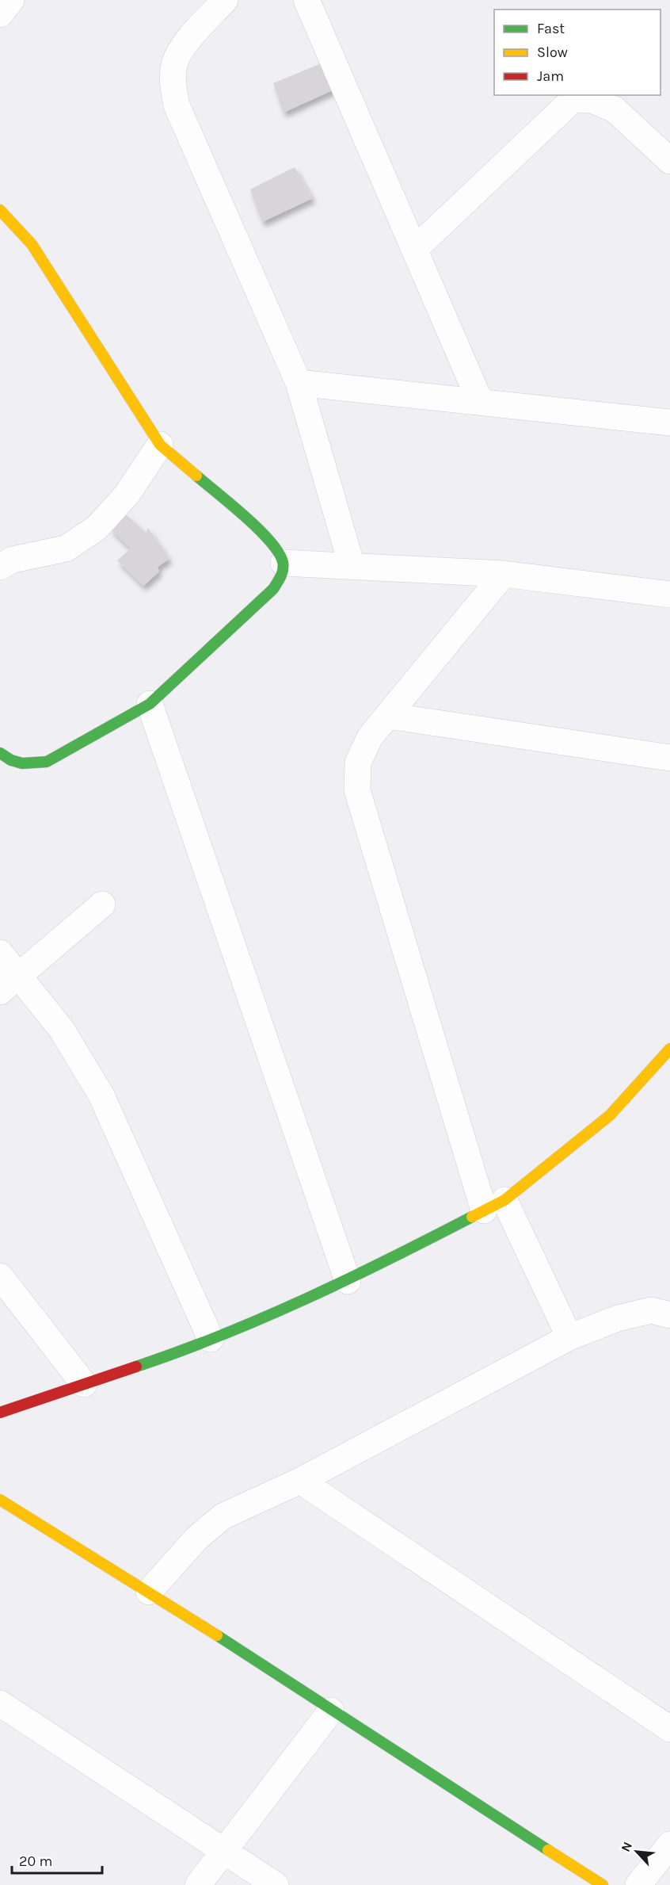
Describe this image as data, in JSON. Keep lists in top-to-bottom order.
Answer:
{
  "legend": ["Fast", "Slow", "Jam"],
  "scale_bar": "20 m",
  "north": "top left"
}
